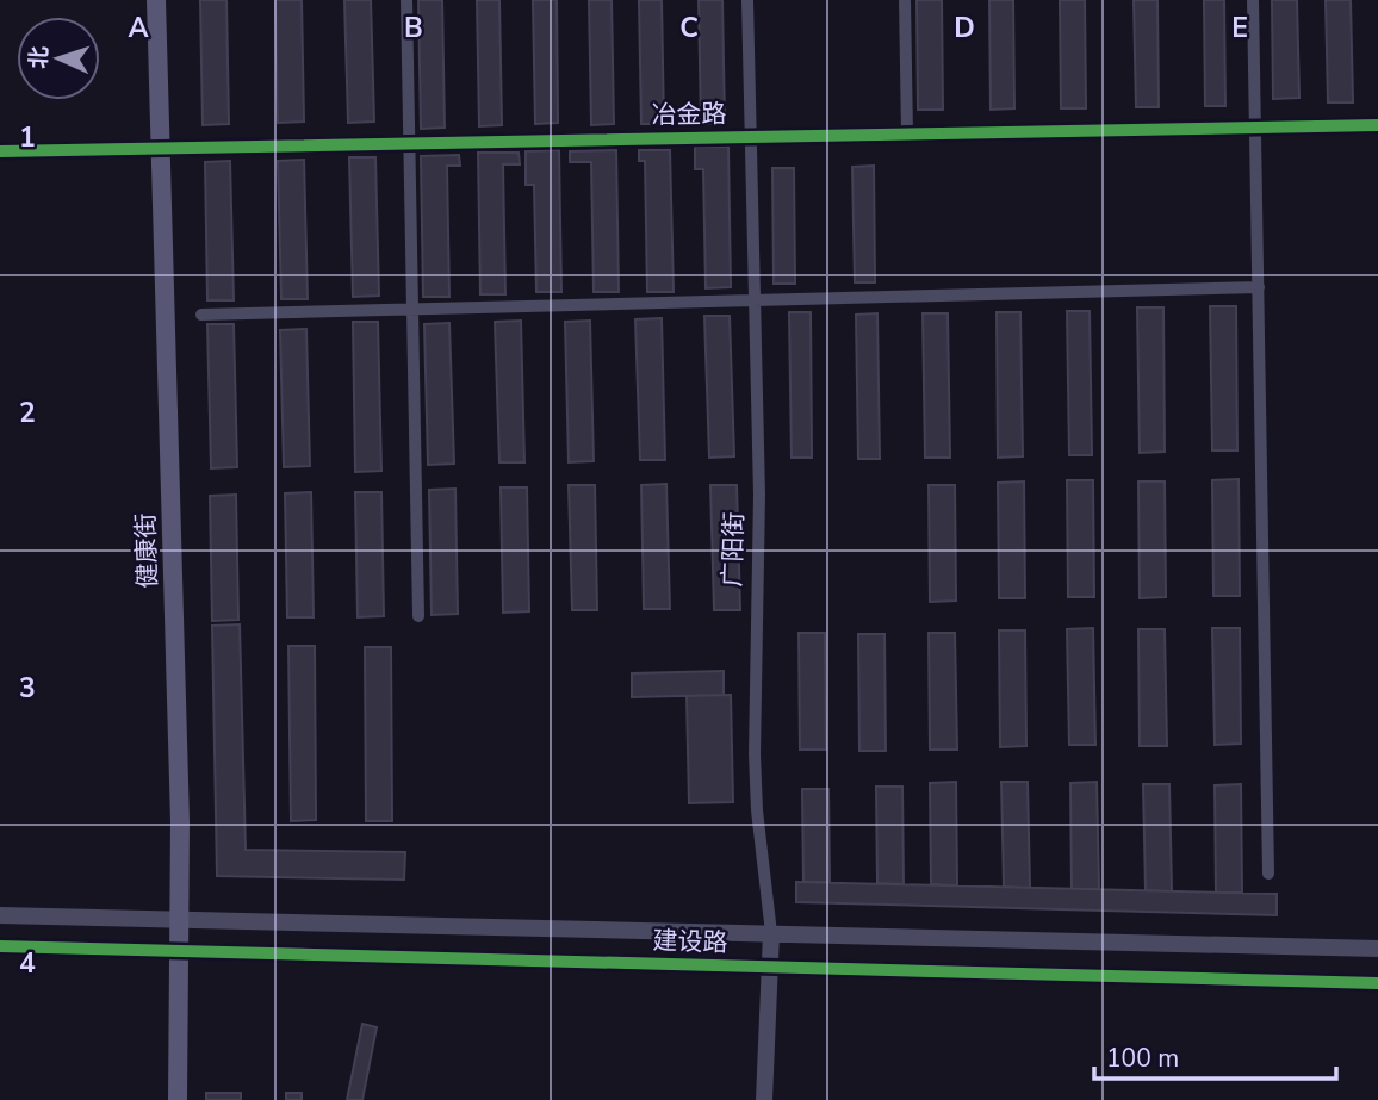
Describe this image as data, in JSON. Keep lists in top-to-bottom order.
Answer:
{
  "streets": {
    "main road": ["健康街"],
    "street": ["冶金路", "广阳街", "建设路"]
  },
  "crossings": [
    ["冶金路", "广阳街"],
    ["冶金路", "健康街"],
    ["广阳街", "建设路"],
    ["健康街", "建设路"]
  ],
  "scale_bar": "100 m",
  "north": "left",
  "grid": {
    "columns": [
      "A",
      "B",
      "C",
      "D",
      "E"
    ],
    "rows": [
      "1",
      "2",
      "3",
      "4"
    ]
  }
}
